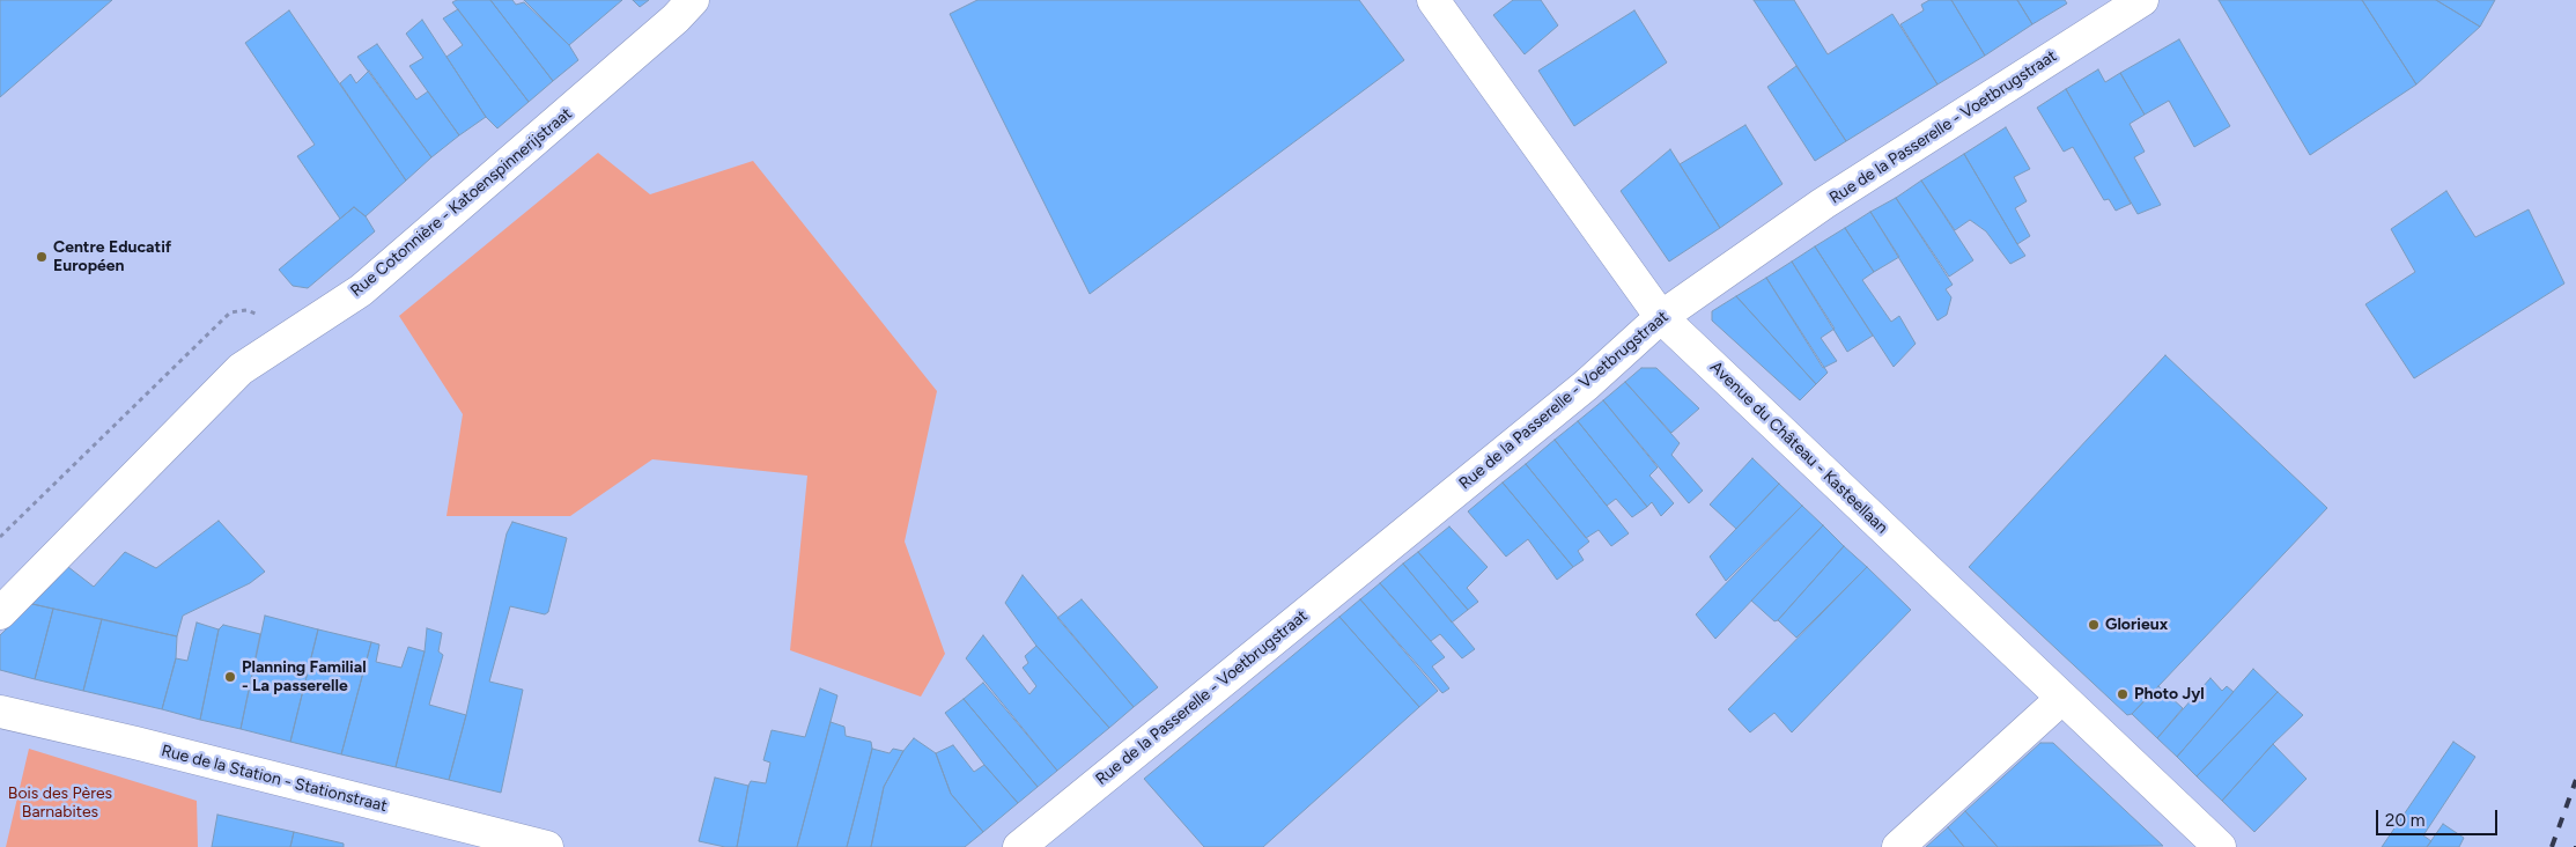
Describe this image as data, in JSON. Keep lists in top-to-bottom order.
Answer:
{
  "streets": {
    "street": [
      "Rue de la Passerelle - Voetbrugstraat",
      "Rue Cotonnière - Katoenspinnerijstraat",
      "Avenue du Château - Kasteellaan",
      "Rue de la Station - Stationstraat"
    ]
  },
  "crossings": [
    ["Rue de la Passerelle - Voetbrugstraat", "Avenue du Château - Kasteellaan"]
  ],
  "parks": ["Bois des Pères Barnabites"],
  "places": [
    "Centre Educatif Européen",
    "Glorieux",
    "Planning Familial - La passerelle",
    "Photo Jyl"
  ],
  "scale_bar": "20 m"
}
